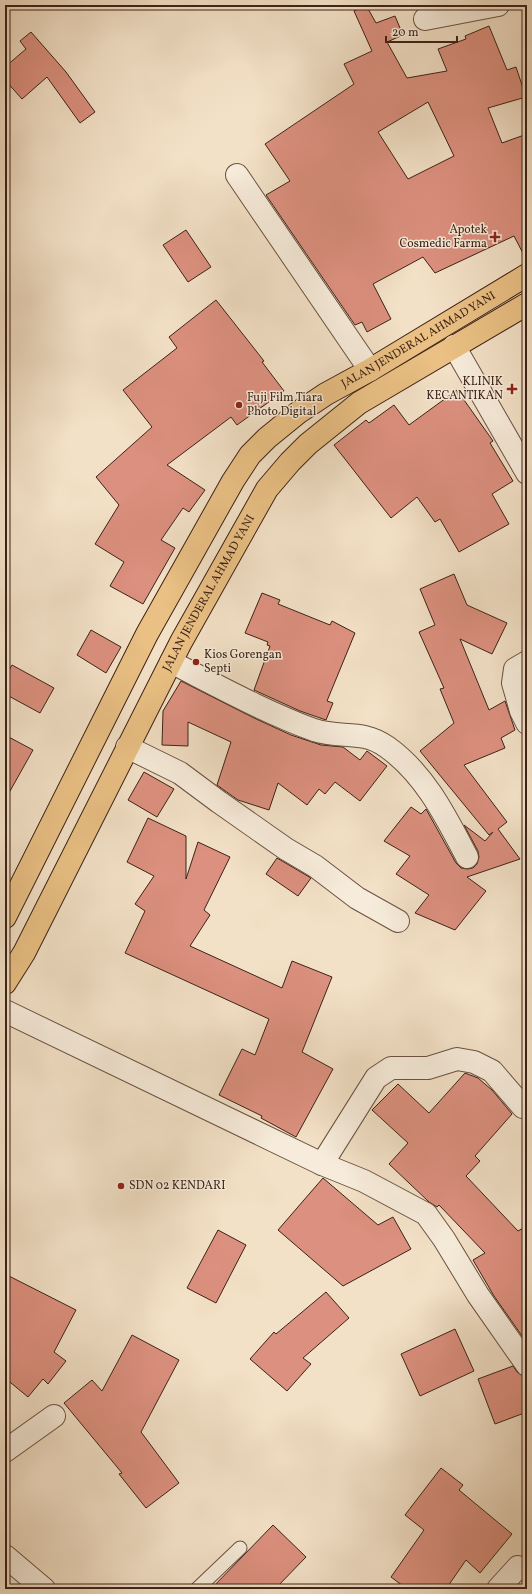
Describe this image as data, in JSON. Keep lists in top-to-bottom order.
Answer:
{
  "streets": {
    "highway": ["JALAN JENDERAL AHMAD YANI"]
  },
  "places": {
    "health": ["Apotek Cosmedic Farma", "KLINIK KECANTIKAN"],
    "other": ["Fuji Film Tiara Photo Digital", "Kios Gorengan Septi", "SDN 02 KENDARI"]
  },
  "scale_bar": "20 m"
}
